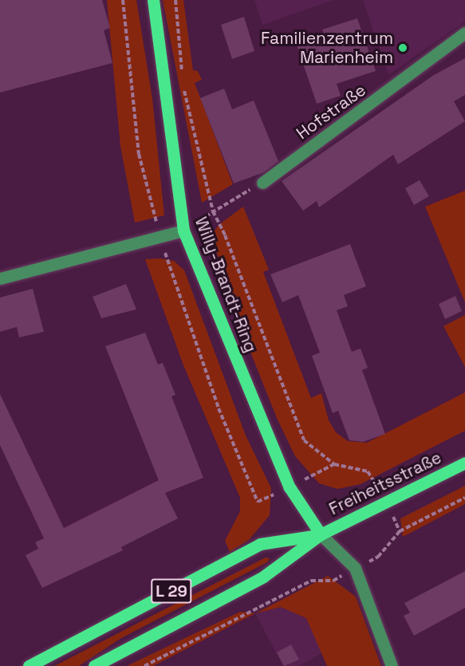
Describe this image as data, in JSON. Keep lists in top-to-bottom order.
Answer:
{
  "streets": {
    "main road": ["Willy-Brandt-Ring", "Freiheitsstraße", "L 29"],
    "street": ["Hofstraße"]
  },
  "crossings": [
    ["Willy-Brandt-Ring", "Freiheitsstraße"]
  ],
  "places": ["Familienzentrum Marienheim"]
}
